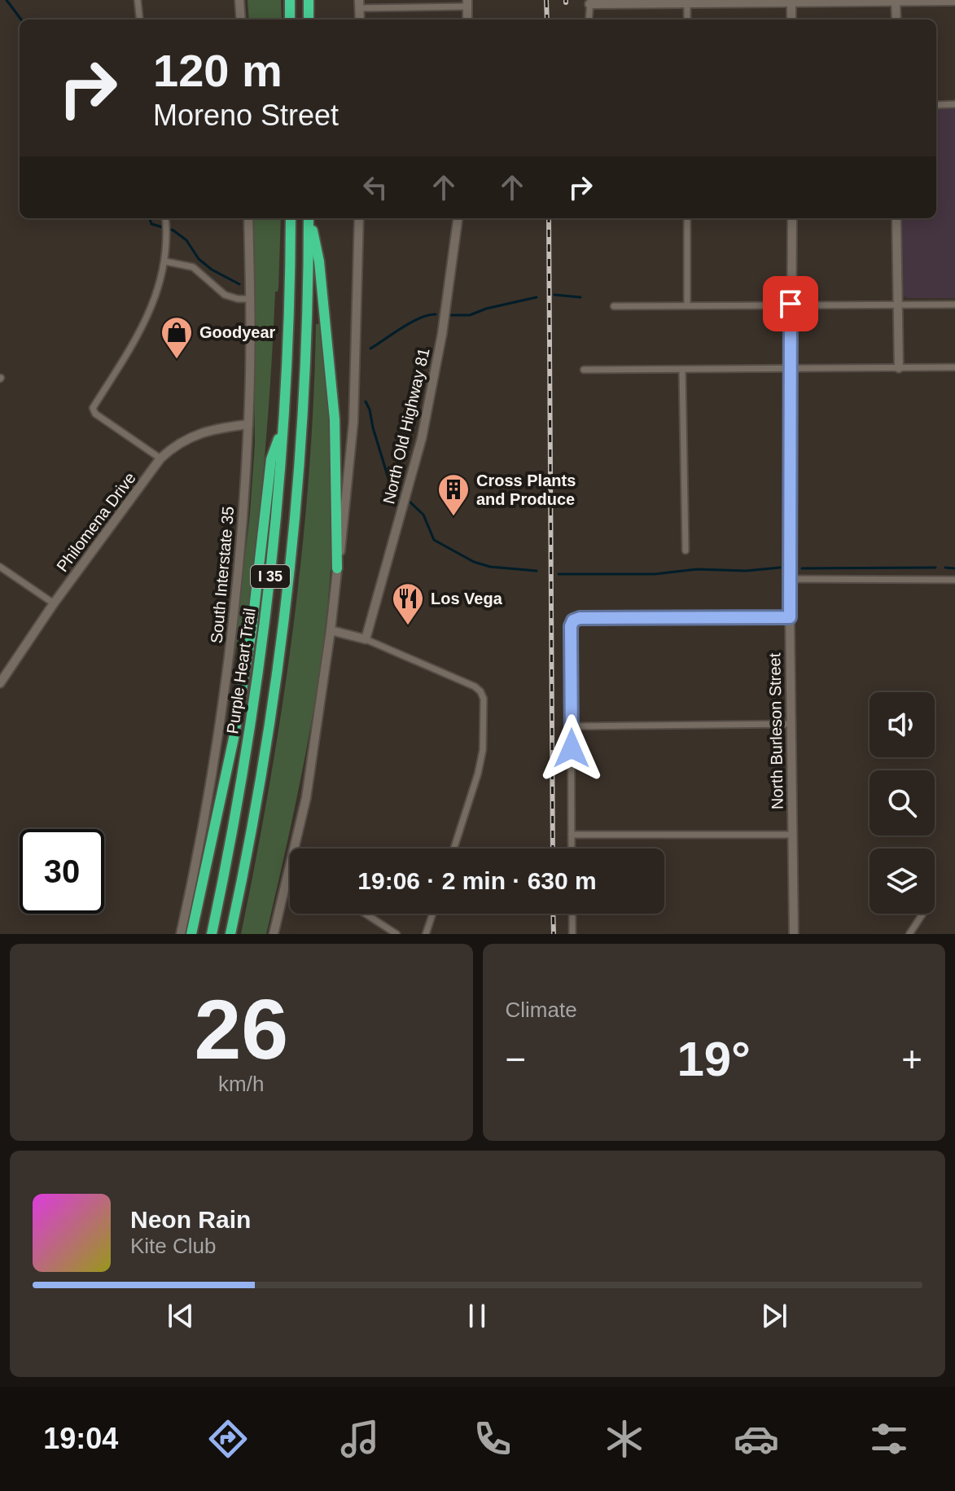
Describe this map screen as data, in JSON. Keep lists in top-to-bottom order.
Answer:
{
  "streets": {
    "highway": ["I 35", "Purple Heart Trail"],
    "street": [
      "North Old Highway 81",
      "Philomena Drive",
      "South Interstate 35",
      "North Burleson Street"
    ]
  },
  "crossings": [
    ["Philomena Drive", "South Interstate 35"]
  ],
  "places": {
    "shop": ["Goodyear"],
    "building": ["Cross Plants and Produce"],
    "restaurant": ["Los Vega"]
  },
  "page": {
    "turn": ["120 m", "Moreno Street"],
    "limit": "30",
    "trip": "19:06 · 2 min · 630 m",
    "tile": [
      ["26", "km/h"],
      "Climate"
    ],
    "heat": ["−", "19°", "+"],
    "song": ["Neon Rain", "Kite Club"],
    "tabs": "19:04"
  }
}
